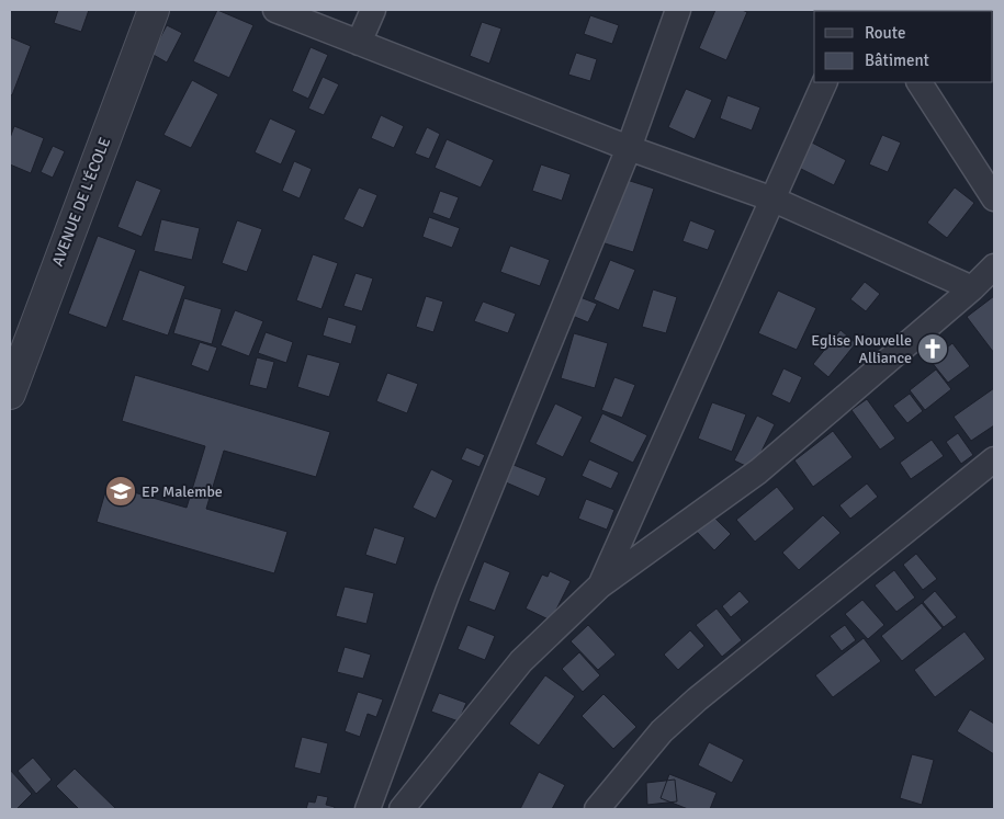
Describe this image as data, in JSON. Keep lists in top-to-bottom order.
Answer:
{
  "streets": {
    "street": ["AVENUE DE L'ÉCOLE"]
  },
  "places": {
    "church": ["Eglise Nouvelle Alliance"],
    "school or university": ["EP Malembe"]
  },
  "legend": ["Route", "Bâtiment"]
}
